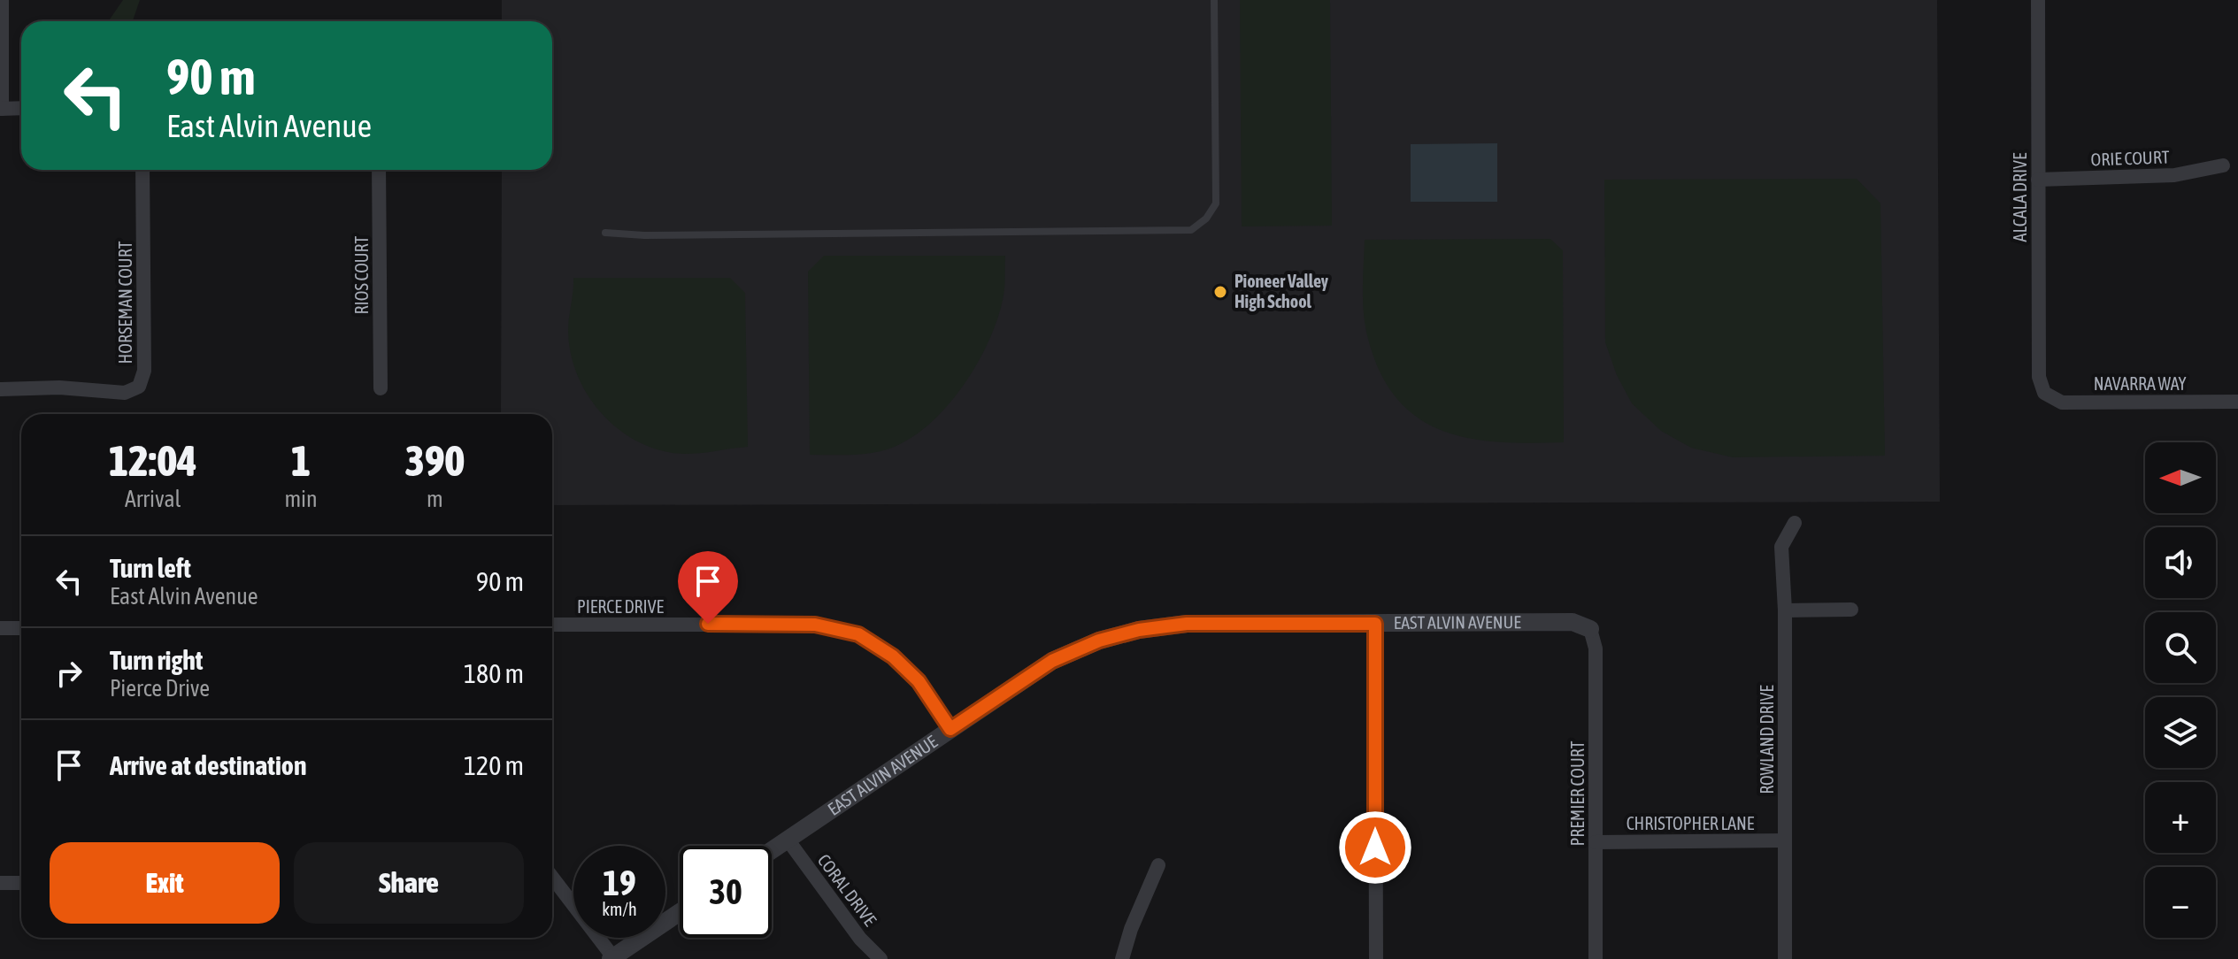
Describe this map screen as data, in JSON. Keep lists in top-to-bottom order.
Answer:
{
  "streets": {
    "street": [
      "ORIE COURT",
      "ALCALA DRIVE",
      "RIOS COURT",
      "HORSEMAN COURT",
      "NAVARRA WAY",
      "PIERCE DRIVE",
      "EAST ALVIN AVENUE",
      "ROWLAND DRIVE",
      "PREMIER COURT",
      "CHRISTOPHER LANE",
      "CORAL DRIVE"
    ]
  },
  "crossings": [
    ["ORIE COURT", "ALCALA DRIVE"],
    ["ALCALA DRIVE", "NAVARRA WAY"],
    ["PIERCE DRIVE", "EAST ALVIN AVENUE"],
    ["EAST ALVIN AVENUE", "PREMIER COURT"],
    ["EAST ALVIN AVENUE", "CORAL DRIVE"],
    ["ROWLAND DRIVE", "CHRISTOPHER LANE"],
    ["PREMIER COURT", "CHRISTOPHER LANE"]
  ],
  "places": ["Pioneer Valley High School"],
  "north": "left",
  "page": {
    "turn": ["90 m", "East Alvin Avenue"],
    "eta": [
      "12:04",
      "Arrival",
      "1",
      "min",
      "390",
      "m"
    ],
    "map_buttons": ["+", "−"],
    "list": [
      {
        "name": "Turn left",
        "note": "East Alvin Avenue",
        "value": "90 m"
      },
      {
        "name": "Turn right",
        "note": "Pierce Drive",
        "value": "180 m"
      },
      {
        "name": "Arrive at destination",
        "value": "120 m"
      }
    ],
    "buttons": ["Exit", "Share"],
    "speed": "19 km/h",
    "limit": "30"
  }
}
